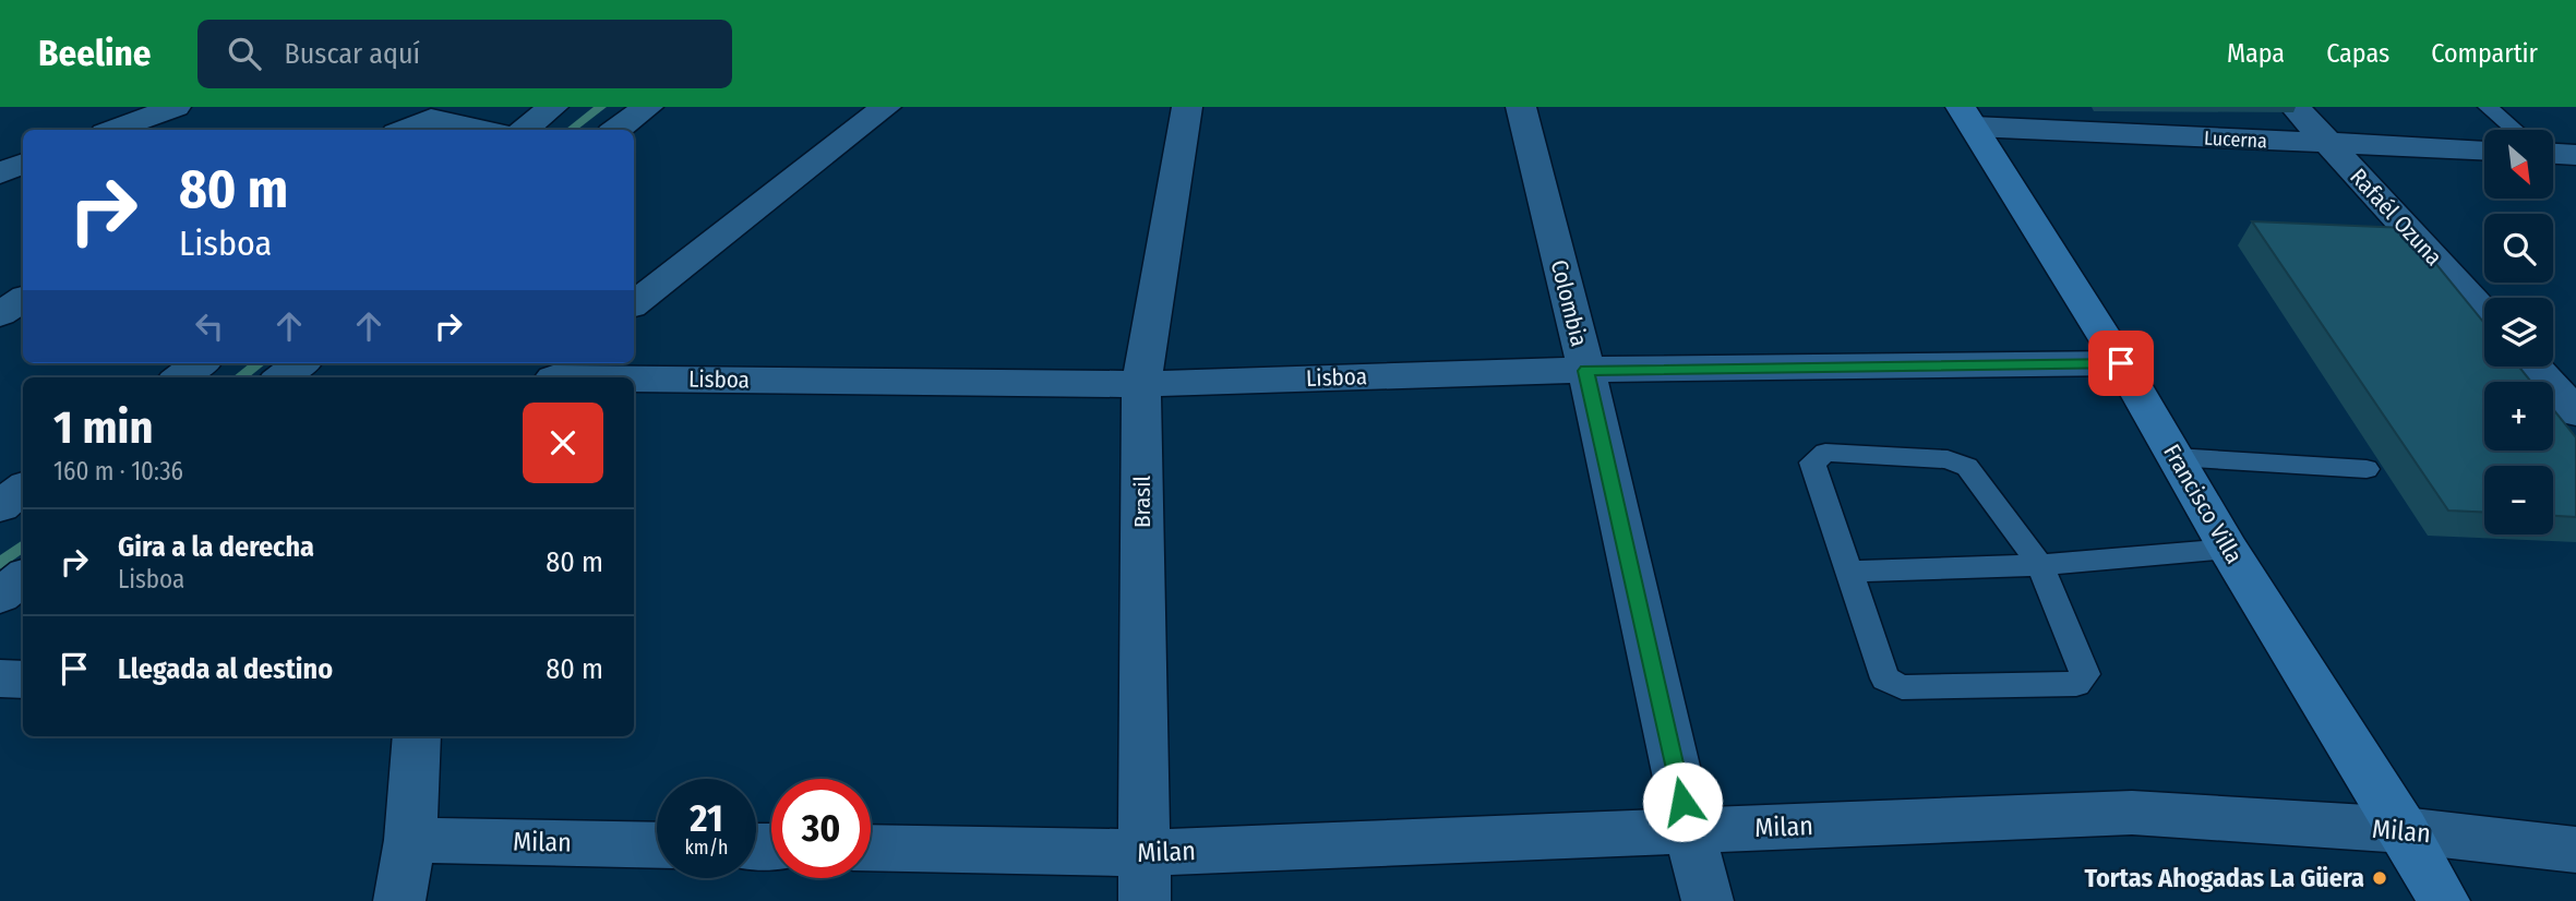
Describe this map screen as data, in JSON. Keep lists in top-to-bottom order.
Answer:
{
  "streets": {
    "street": [
      "Lucerna",
      "Rafaél Ozuna",
      "Colombia",
      "Lisboa",
      "Brasil",
      "Francisco Villa",
      "Milan"
    ]
  },
  "crossings": [
    ["Lucerna", "Rafaél Ozuna"],
    ["Lucerna", "Francisco Villa"],
    ["Colombia", "Lisboa"],
    ["Colombia", "Milan"],
    ["Lisboa", "Brasil"],
    ["Lisboa", "Francisco Villa"],
    ["Brasil", "Milan"],
    ["Francisco Villa", "Milan"]
  ],
  "places": ["Tortas Ahogadas La Güera"],
  "north": "bottom right",
  "page": {
    "header": "Beeline",
    "search": "Buscar aquí",
    "nav": ["Mapa", "Capas", "Compartir"],
    "map_buttons": ["+", "−"],
    "turn": ["80 m", "Lisboa"],
    "heading": ["1 min", "160 m · 10:36"],
    "list": [
      {
        "name": "Gira a la derecha",
        "note": "Lisboa",
        "value": "80 m"
      },
      {
        "name": "Llegada al destino",
        "value": "80 m"
      }
    ],
    "speed": "21 km/h",
    "limit": "30"
  }
}
